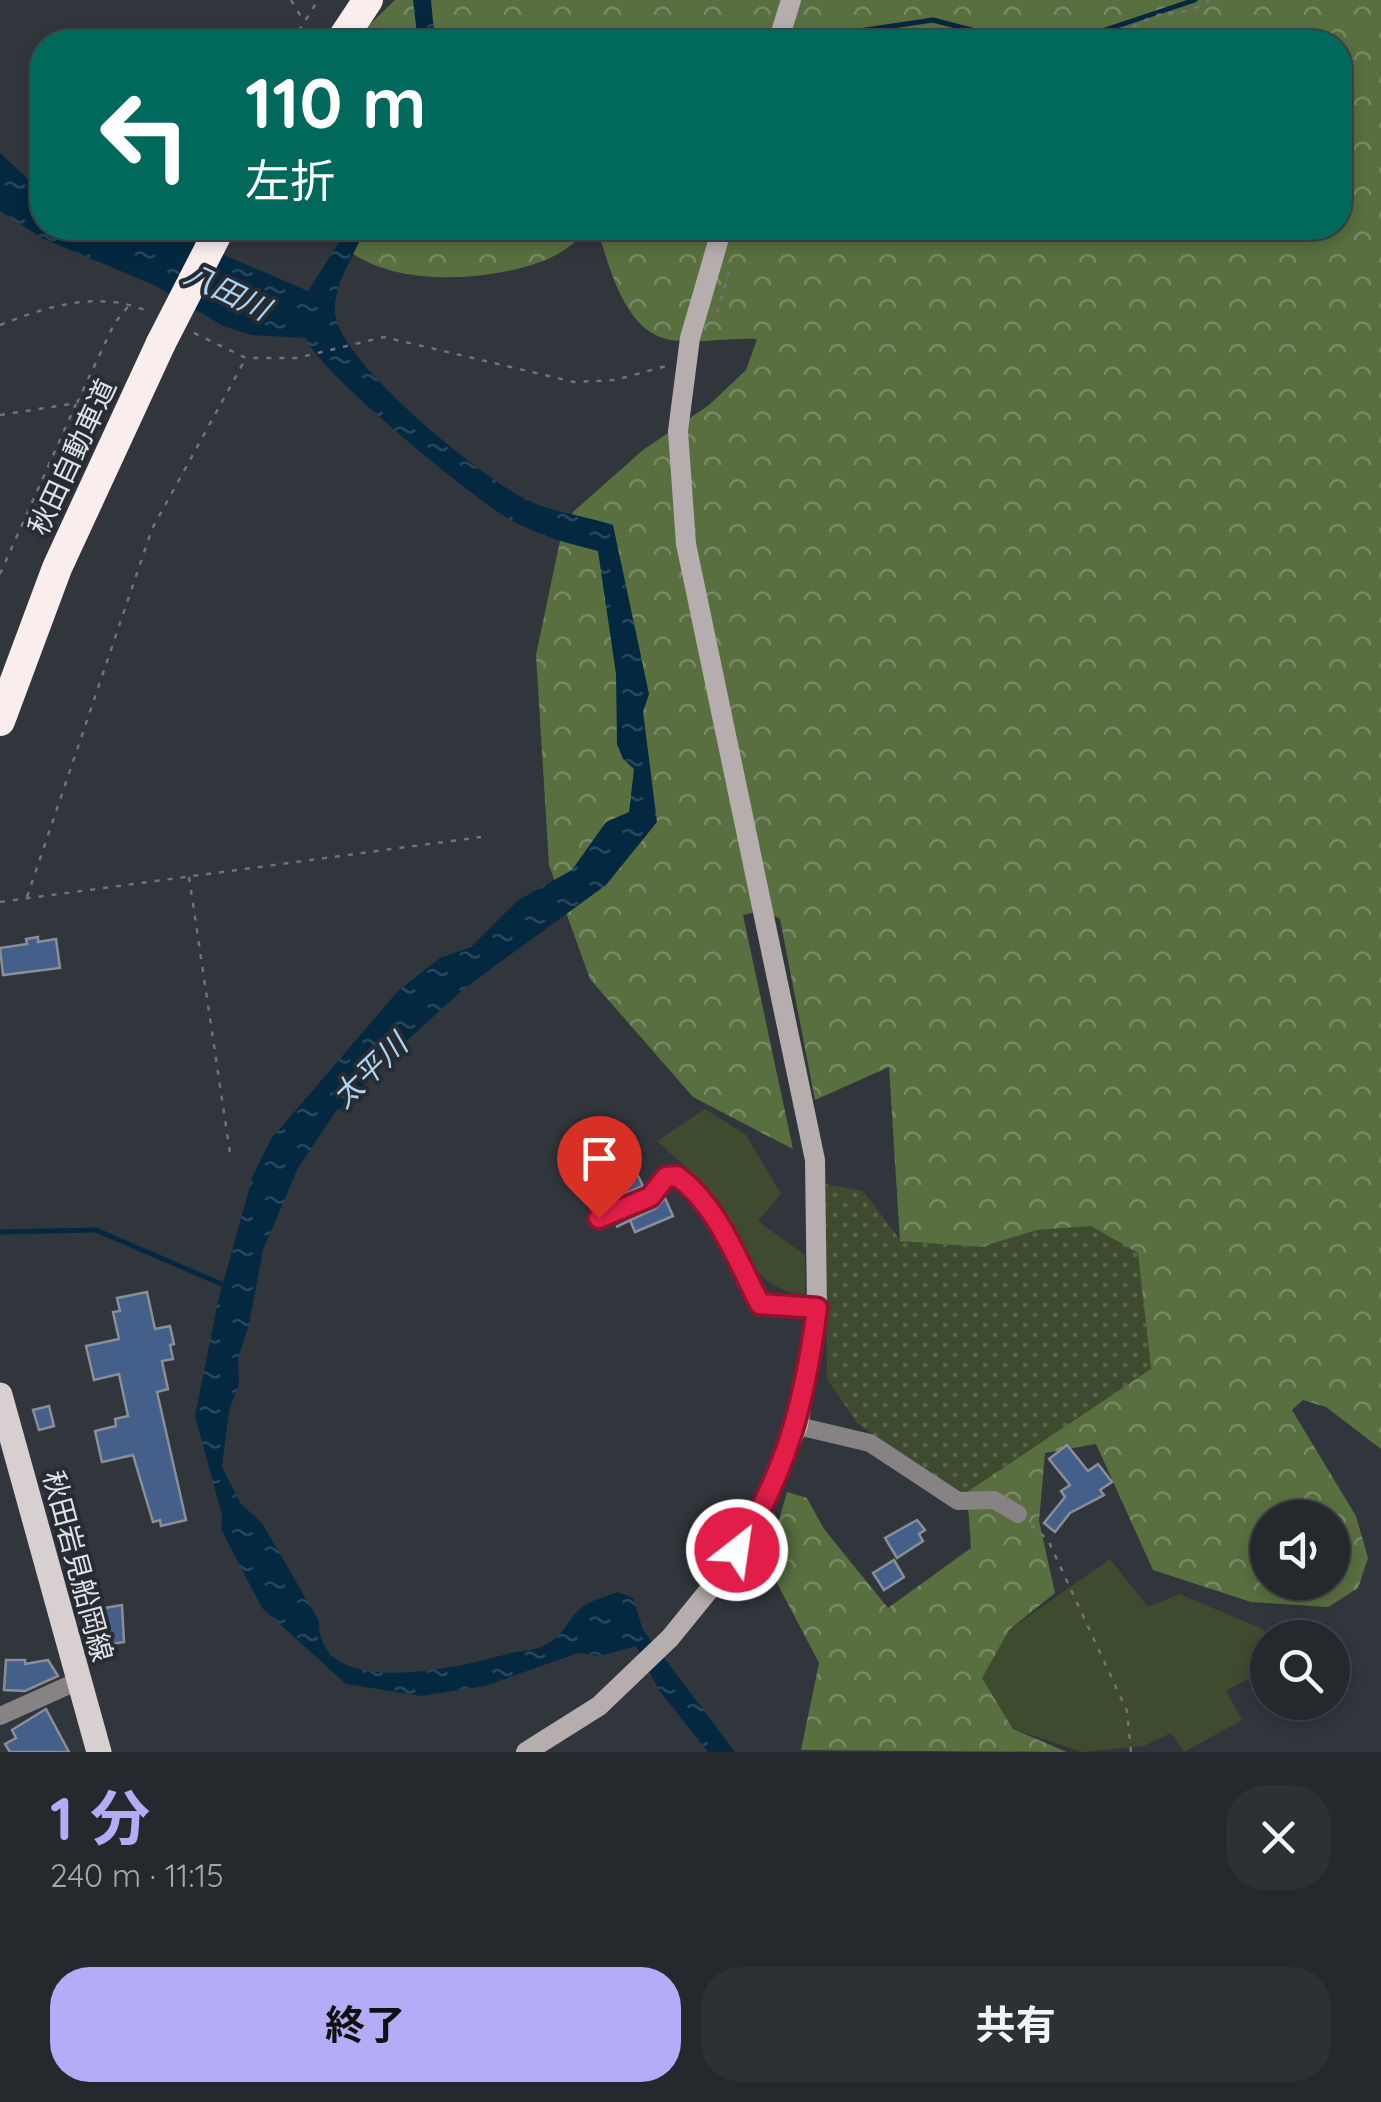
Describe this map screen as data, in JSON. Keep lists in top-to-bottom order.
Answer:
{
  "streets": {
    "highway": ["秋田自動車道"],
    "main road": ["秋田岩見船岡線"]
  },
  "water": ["八田川", "太平川"],
  "page": {
    "turn": ["110 m", "左折"],
    "heading": ["1 分", "240 m · 11:15"],
    "buttons": ["終了", "共有"]
  }
}
